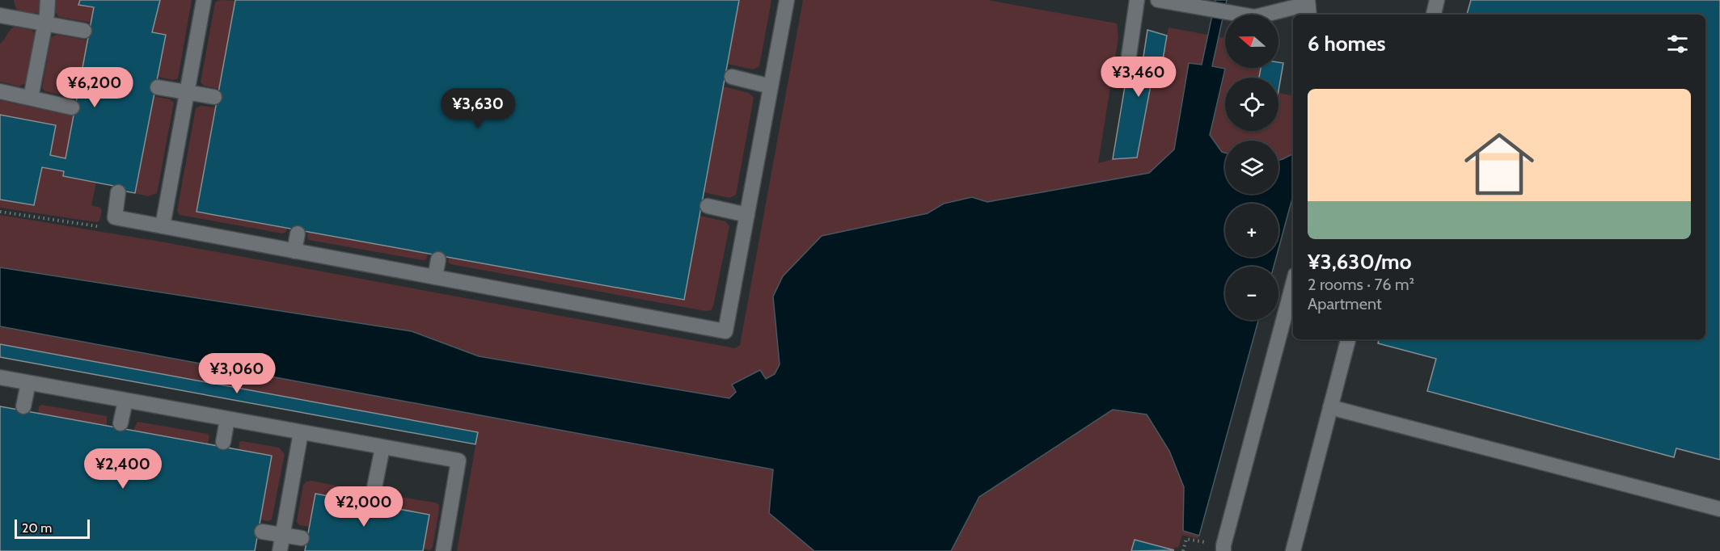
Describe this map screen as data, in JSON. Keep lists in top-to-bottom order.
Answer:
{
  "scale_bar": "20 m",
  "north": "left",
  "page": {
    "map_buttons": ["+", "−"],
    "heading": "6 homes",
    "price": [
      "¥3,460",
      "¥6,200",
      "¥3,630",
      "¥3,060",
      "¥2,400",
      "¥2,000"
    ],
    "list": [
      {
        "name": "¥3,630/mo",
        "note": "2 rooms · 76 m² · Apartment"
      }
    ],
    "scale": "20 m"
  }
}
